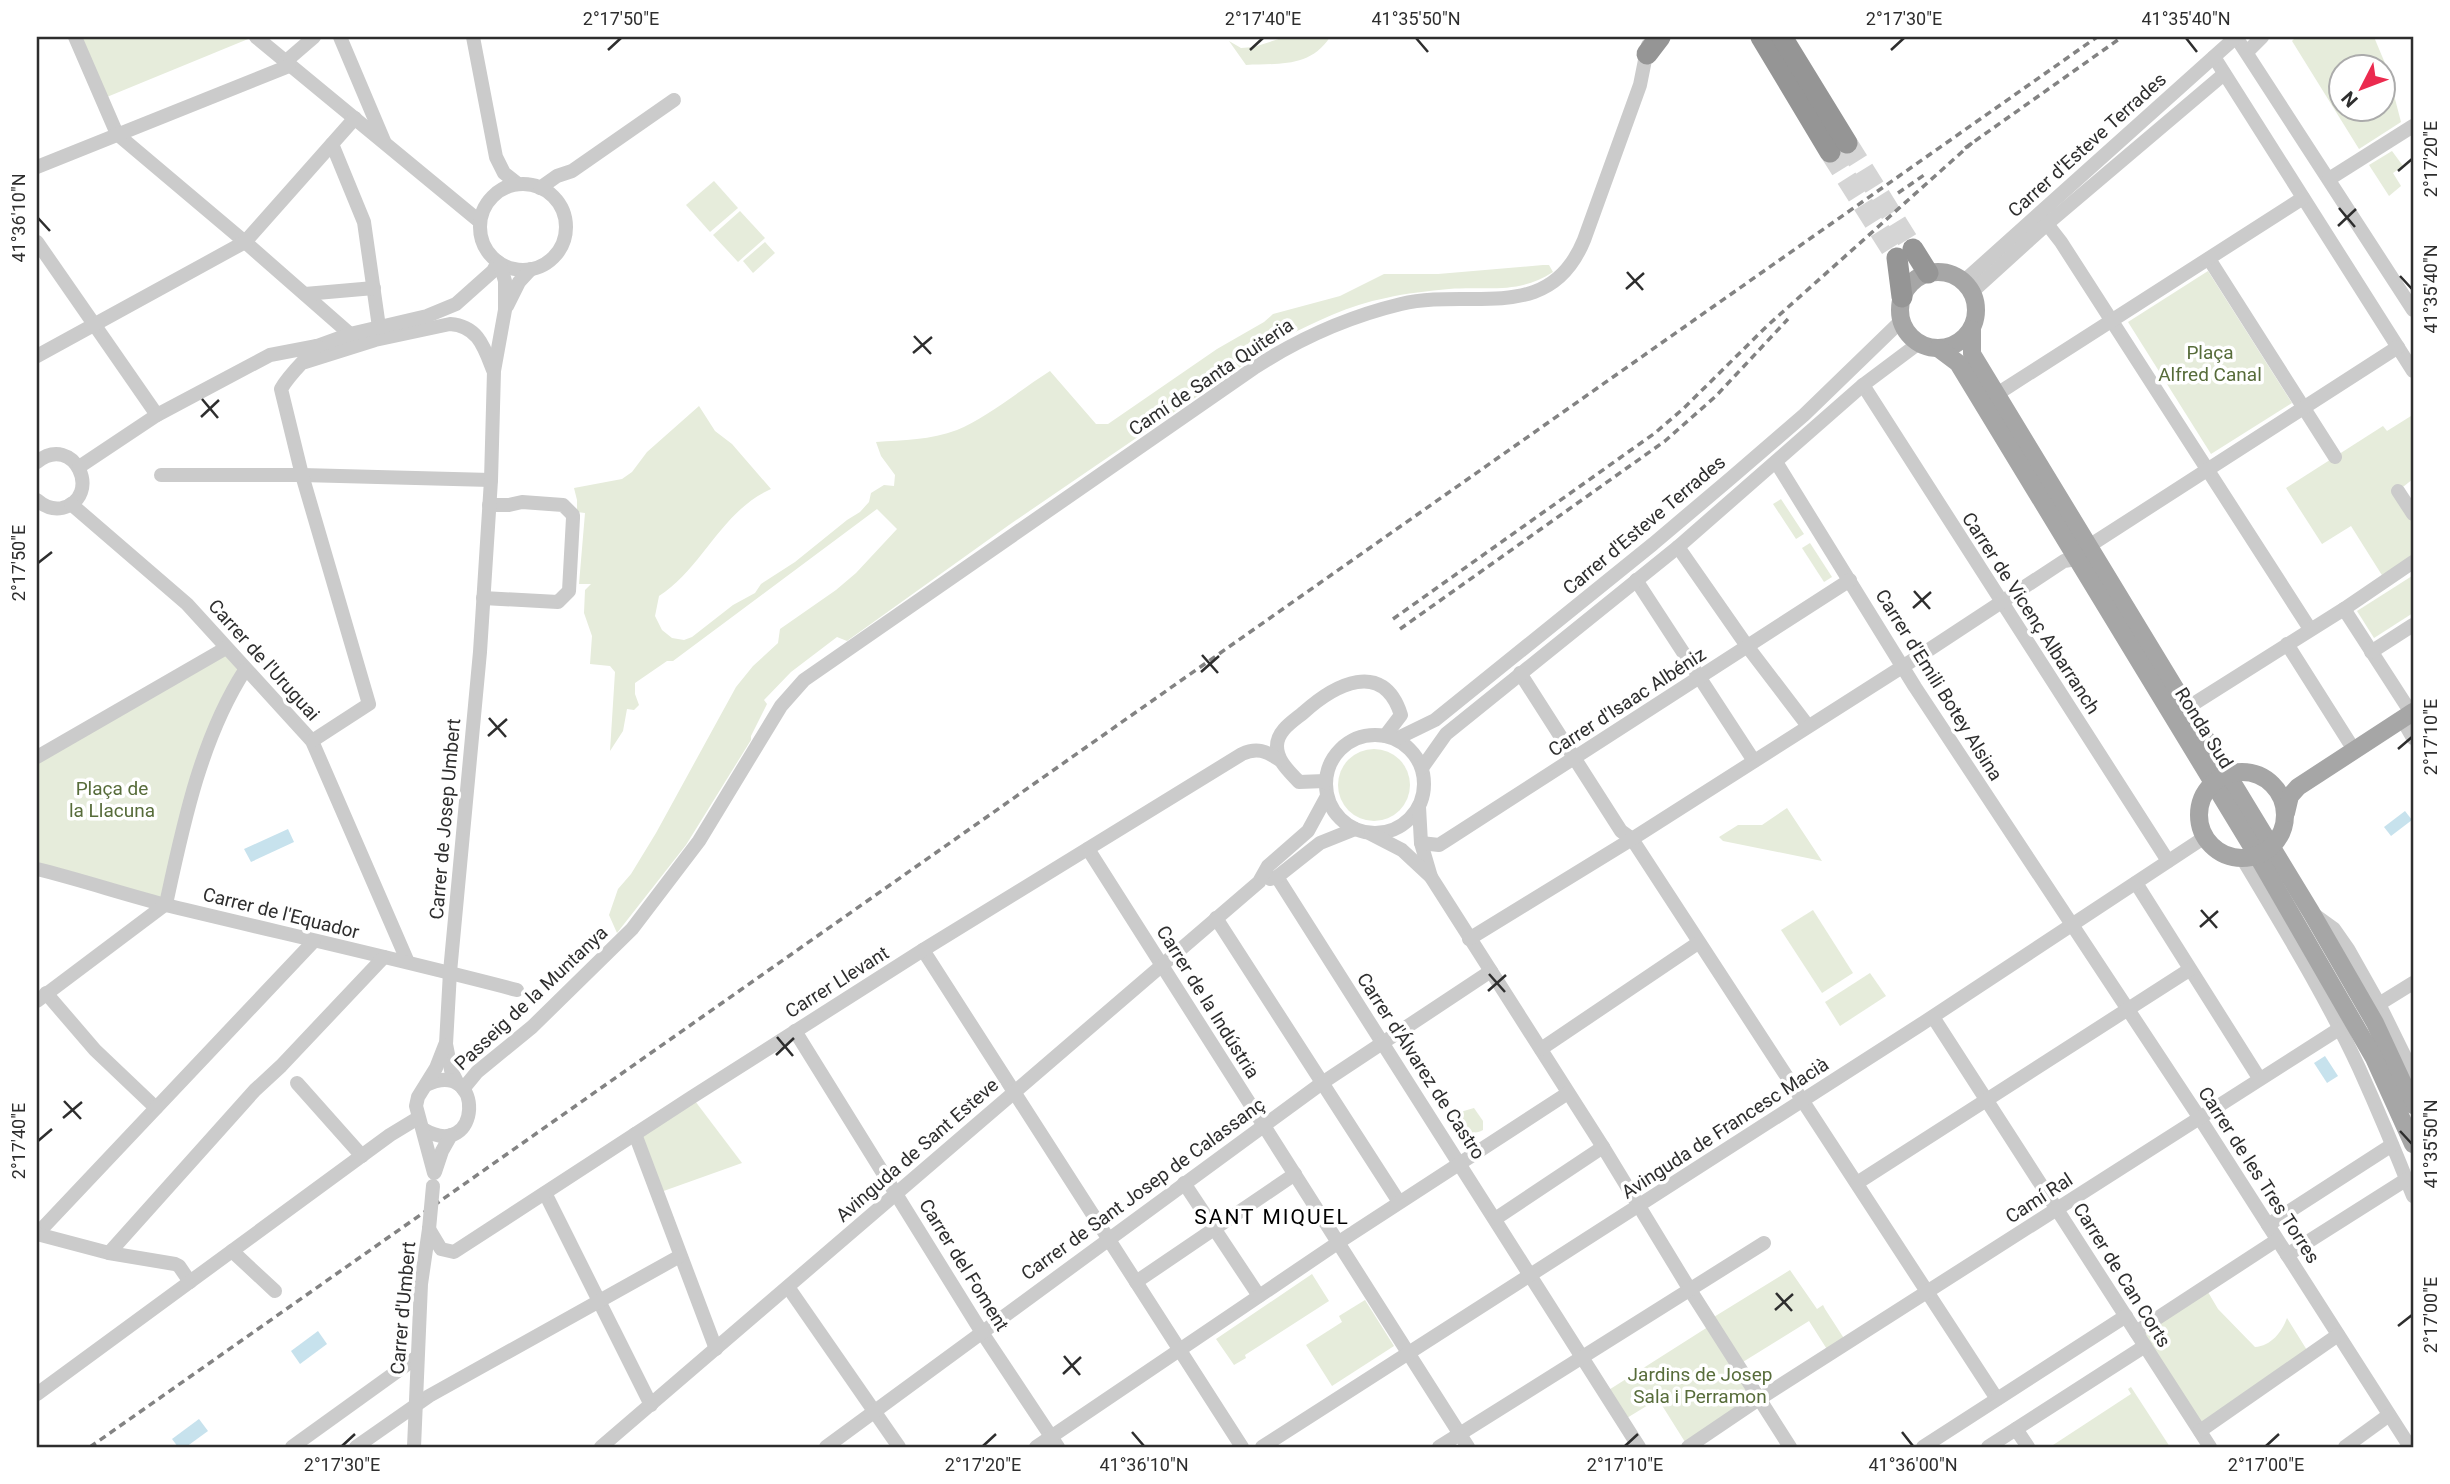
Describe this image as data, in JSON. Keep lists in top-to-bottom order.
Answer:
{
  "streets": {
    "main road": ["Ronda Sud"],
    "street": [
      "Carrer d'Esteve Terrades",
      "Camí de Santa Quiteria",
      "Carrer de Vicenç Albarranch",
      "Carrer de l'Uruguai",
      "Carrer d'Emili Botey Alsina",
      "Carrer d'Isaac Albéniz",
      "Carrer de Josep Umbert",
      "Carrer de l'Equador",
      "Carrer Llevant",
      "Passeig de la Muntanya",
      "Carrer de la Indústria",
      "Carrer d'Álvarez de Castro",
      "Avinguda de Francesc Macià",
      "Avinguda de Sant Esteve",
      "Carrer de les Tres Torres",
      "Carrer de Sant Josep de Calassanç",
      "Camí Ral",
      "Carrer del Foment",
      "Carrer de Can Corts",
      "Carrer d'Umbert"
    ]
  },
  "crossings": [
    ["Carrer d'Esteve Terrades", "Carrer de Vicenç Albarranch"],
    ["Carrer d'Esteve Terrades", "Carrer d'Emili Botey Alsina"],
    ["Carrer d'Esteve Terrades", "Ronda Sud"],
    ["Carrer d'Esteve Terrades", "Carrer Llevant"],
    ["Carrer d'Esteve Terrades", "Avinguda de Sant Esteve"],
    ["Camí de Santa Quiteria", "Passeig de la Muntanya"],
    ["Carrer de Vicenç Albarranch", "Avinguda de Francesc Macià"],
    ["Carrer de l'Uruguai", "Carrer de l'Equador"],
    ["Carrer d'Emili Botey Alsina", "Carrer d'Isaac Albéniz"],
    ["Carrer d'Emili Botey Alsina", "Avinguda de Francesc Macià"],
    ["Carrer d'Emili Botey Alsina", "Carrer de les Tres Torres"],
    ["Carrer de Josep Umbert", "Carrer de l'Equador"],
    ["Carrer Llevant", "Carrer de la Indústria"],
    ["Carrer Llevant", "Avinguda de Sant Esteve"],
    ["Carrer Llevant", "Carrer del Foment"],
    ["Carrer Llevant", "Carrer d'Umbert"],
    ["Carrer de la Indústria", "Avinguda de Francesc Macià"],
    ["Carrer de la Indústria", "Avinguda de Sant Esteve"],
    ["Carrer de la Indústria", "Carrer de Sant Josep de Calassanç"],
    ["Carrer d'Álvarez de Castro", "Avinguda de Francesc Macià"],
    ["Carrer d'Álvarez de Castro", "Avinguda de Sant Esteve"],
    ["Carrer d'Álvarez de Castro", "Carrer de Sant Josep de Calassanç"],
    ["Avinguda de Francesc Macià", "Carrer de les Tres Torres"],
    ["Avinguda de Francesc Macià", "Carrer de Can Corts"],
    ["Avinguda de Sant Esteve", "Carrer del Foment"],
    ["Carrer de les Tres Torres", "Camí Ral"],
    ["Carrer de Sant Josep de Calassanç", "Carrer del Foment"],
    ["Camí Ral", "Carrer de Can Corts"]
  ],
  "districts": ["SANT MIQUEL"],
  "parks": ["Plaça Alfred Canal", "Plaça de la Llacuna", "Jardins de Josep Sala i Perramon"],
  "north": "bottom left",
  "coordinates": [
    "2°17'50\"E",
    "2°17'40\"E",
    "41°35'50\"N",
    "2°17'30\"E",
    "41°35'40\"N",
    "2°17'20\"E",
    "41°36'10\"N",
    "2°17'10\"E",
    "2°17'00\"E",
    "41°36'00\"N"
  ]
}
